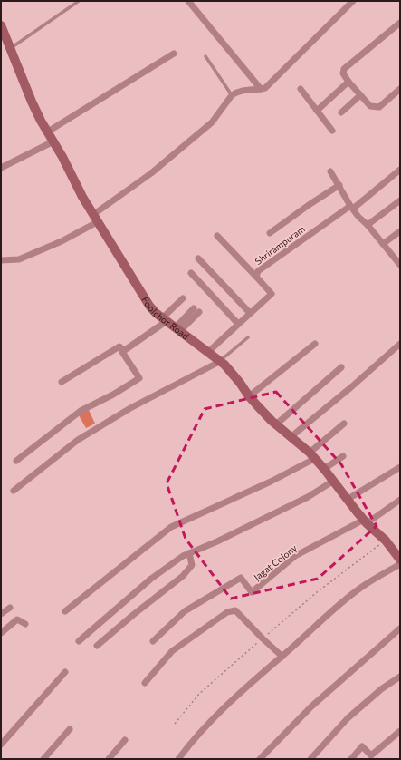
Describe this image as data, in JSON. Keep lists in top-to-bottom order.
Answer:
{
  "streets": {
    "street": ["Shrirampuram", "Foolchor Road", "Jagat Colony"]
  },
  "crossings": [
    ["Shrirampuram", "Foolchor Road"],
    ["Foolchor Road", "Jagat Colony"]
  ]
}
